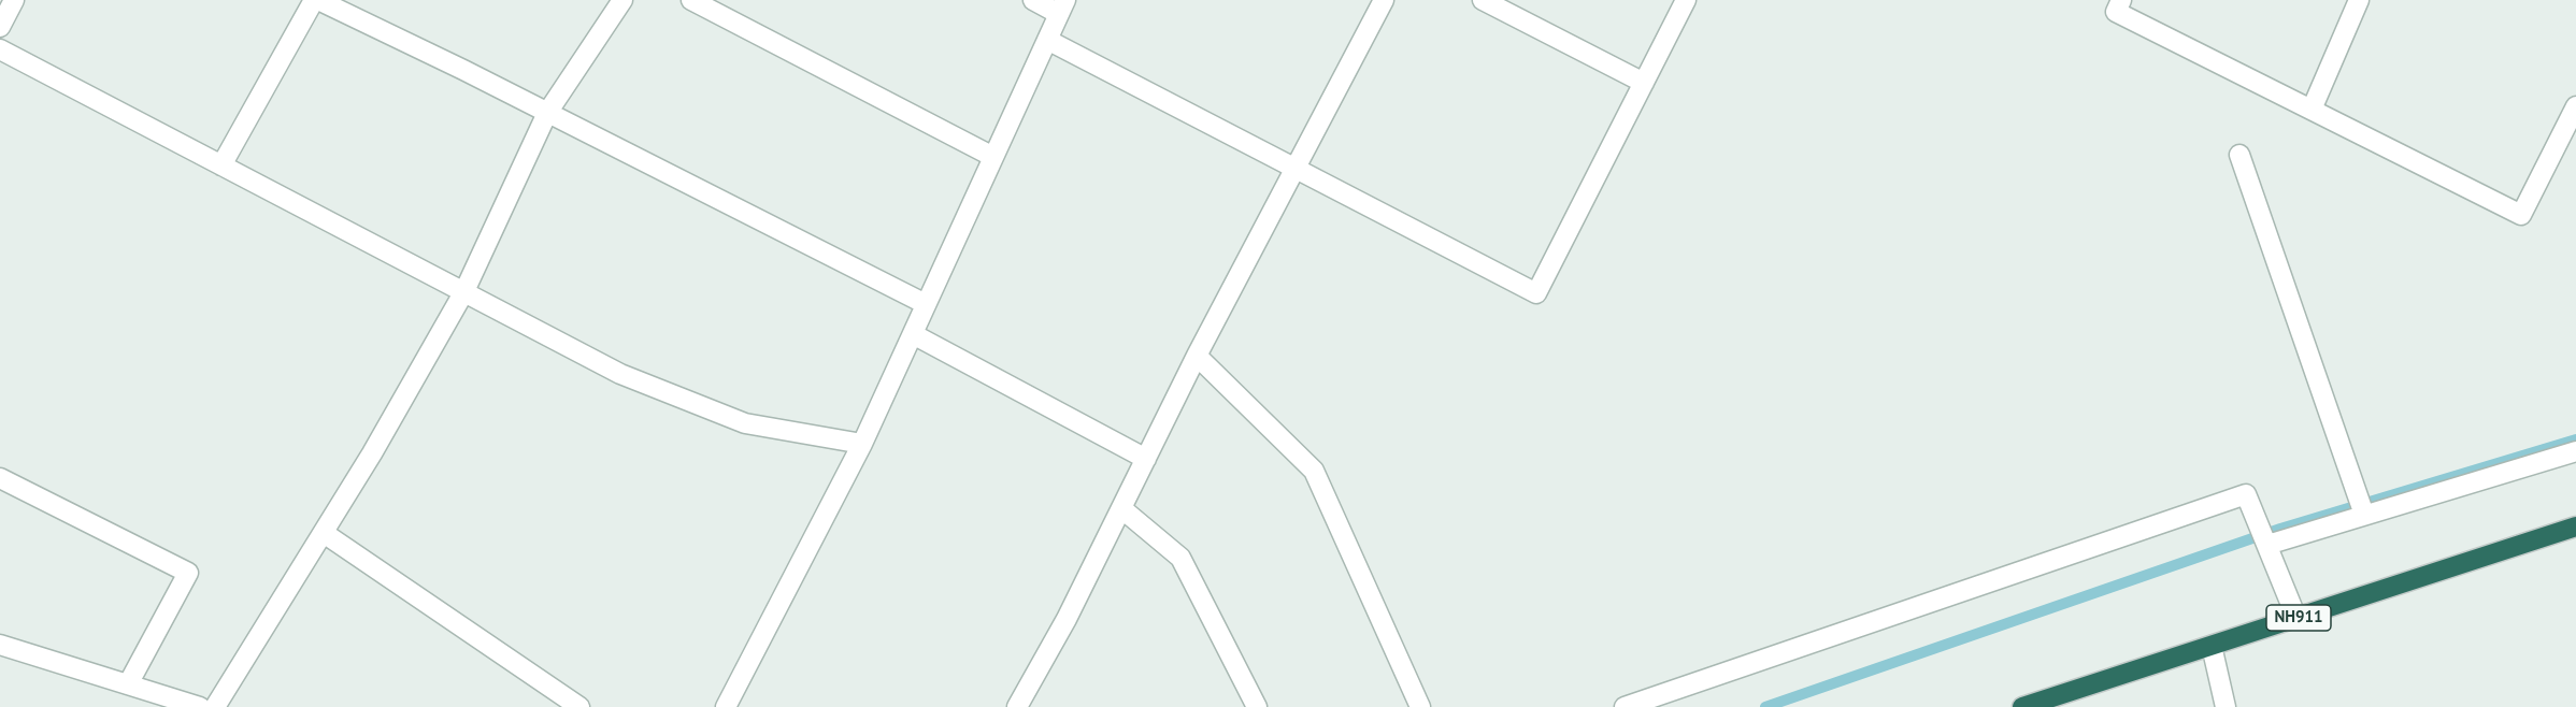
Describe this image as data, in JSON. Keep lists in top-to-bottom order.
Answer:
{
  "streets": {
    "highway": ["NH911"]
  }
}
